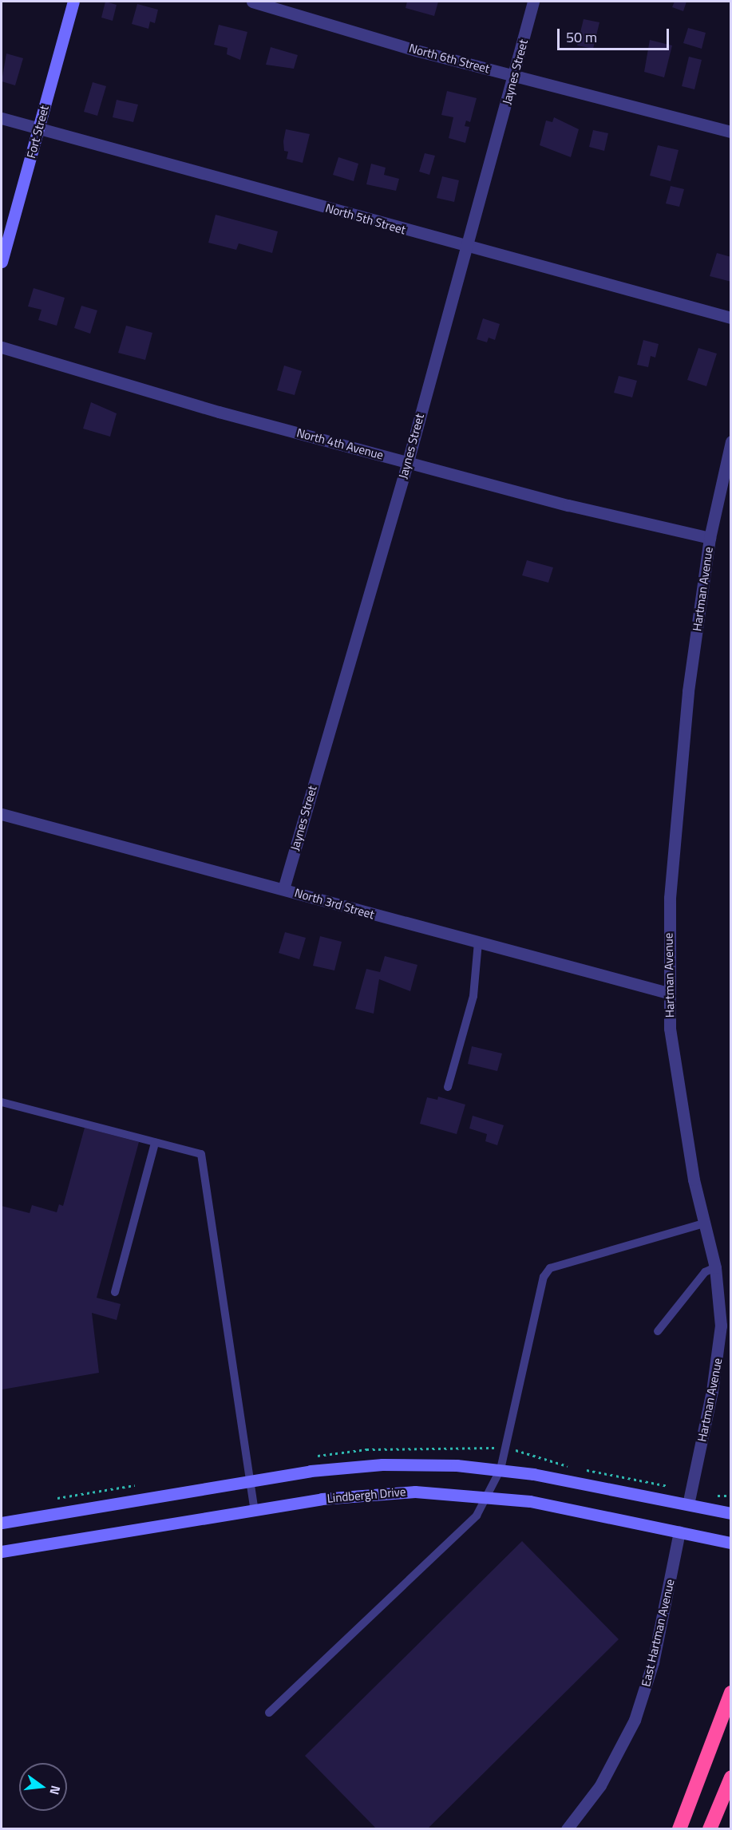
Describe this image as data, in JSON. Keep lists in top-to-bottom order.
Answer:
{
  "streets": {
    "street": [
      "North 6th Street",
      "Jaynes Street",
      "Fort Street",
      "North 5th Street",
      "North 4th Avenue",
      "Hartman Avenue",
      "North 3rd Street",
      "Lindbergh Drive",
      "East Hartman Avenue"
    ]
  },
  "crossings": [
    ["North 6th Street", "Jaynes Street"],
    ["Jaynes Street", "North 5th Street"],
    ["Jaynes Street", "North 4th Avenue"],
    ["Jaynes Street", "North 3rd Street"],
    ["Fort Street", "North 5th Street"],
    ["North 4th Avenue", "Hartman Avenue"],
    ["Hartman Avenue", "North 3rd Street"],
    ["Lindbergh Drive", "East Hartman Avenue"]
  ],
  "scale_bar": "50 m",
  "north": "right"
}
